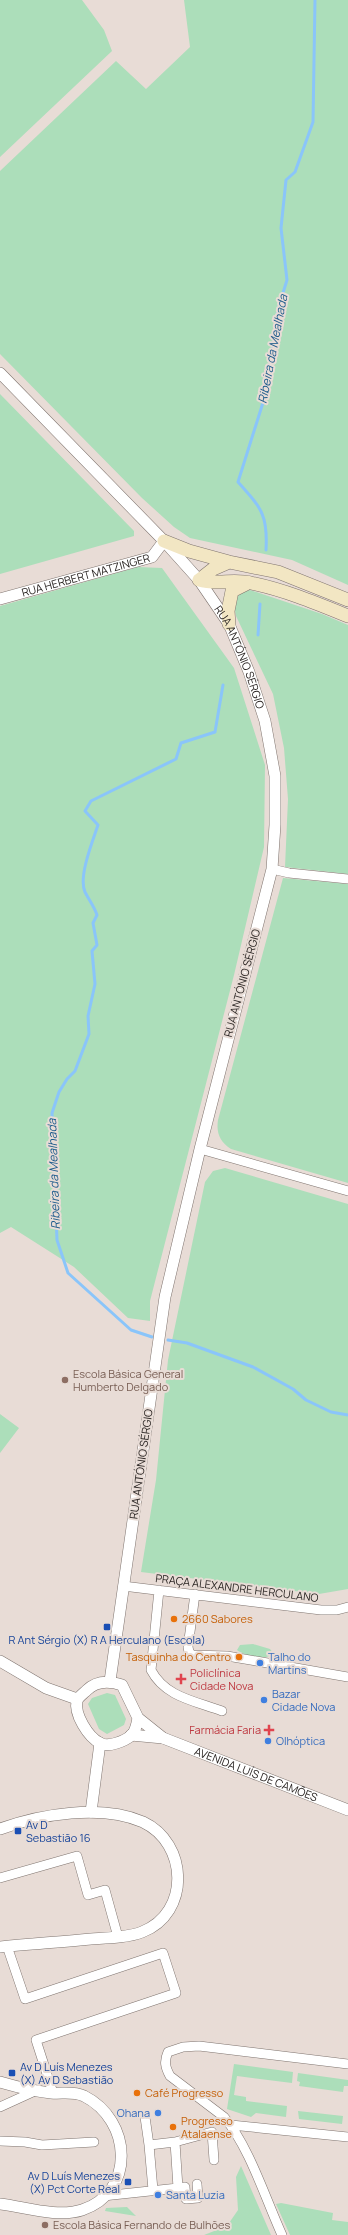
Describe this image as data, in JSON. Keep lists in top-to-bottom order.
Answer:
{
  "streets": {
    "street": [
      "RUA HERBERT MATZINGER",
      "RUA ANTÓNIO SÉRGIO",
      "PRAÇA ALEXANDRE HERCULANO",
      "AVENIDA LUÍS DE CAMÕES"
    ]
  },
  "crossings": [
    ["RUA HERBERT MATZINGER", "RUA ANTÓNIO SÉRGIO"],
    ["RUA ANTÓNIO SÉRGIO", "PRAÇA ALEXANDRE HERCULANO"]
  ],
  "water": ["Ribeira da Mealhada"],
  "places": {
    "other": [
      "Escola Básica General Humberto Delgado",
      "2660 Sabores",
      "Tasquinha do Centro",
      "Talho do Martins",
      "Bazar Cidade Nova",
      "Olhóptica",
      "Café Progresso",
      "Ohana",
      "Progresso Atalaense",
      "Santa Luzia",
      "Escola Básica Fernando de Bulhões"
    ],
    "transit": [
      "R Ant Sérgio (X) R A Herculano (Escola)",
      "Av D Sebastião 16",
      "Av D Luís Menezes (X) Av D Sebastião",
      "Av D Luís Menezes (X) Pct Corte Real"
    ],
    "health": ["Policlínica Cidade Nova", "Farmácia Faria"]
  }
}
